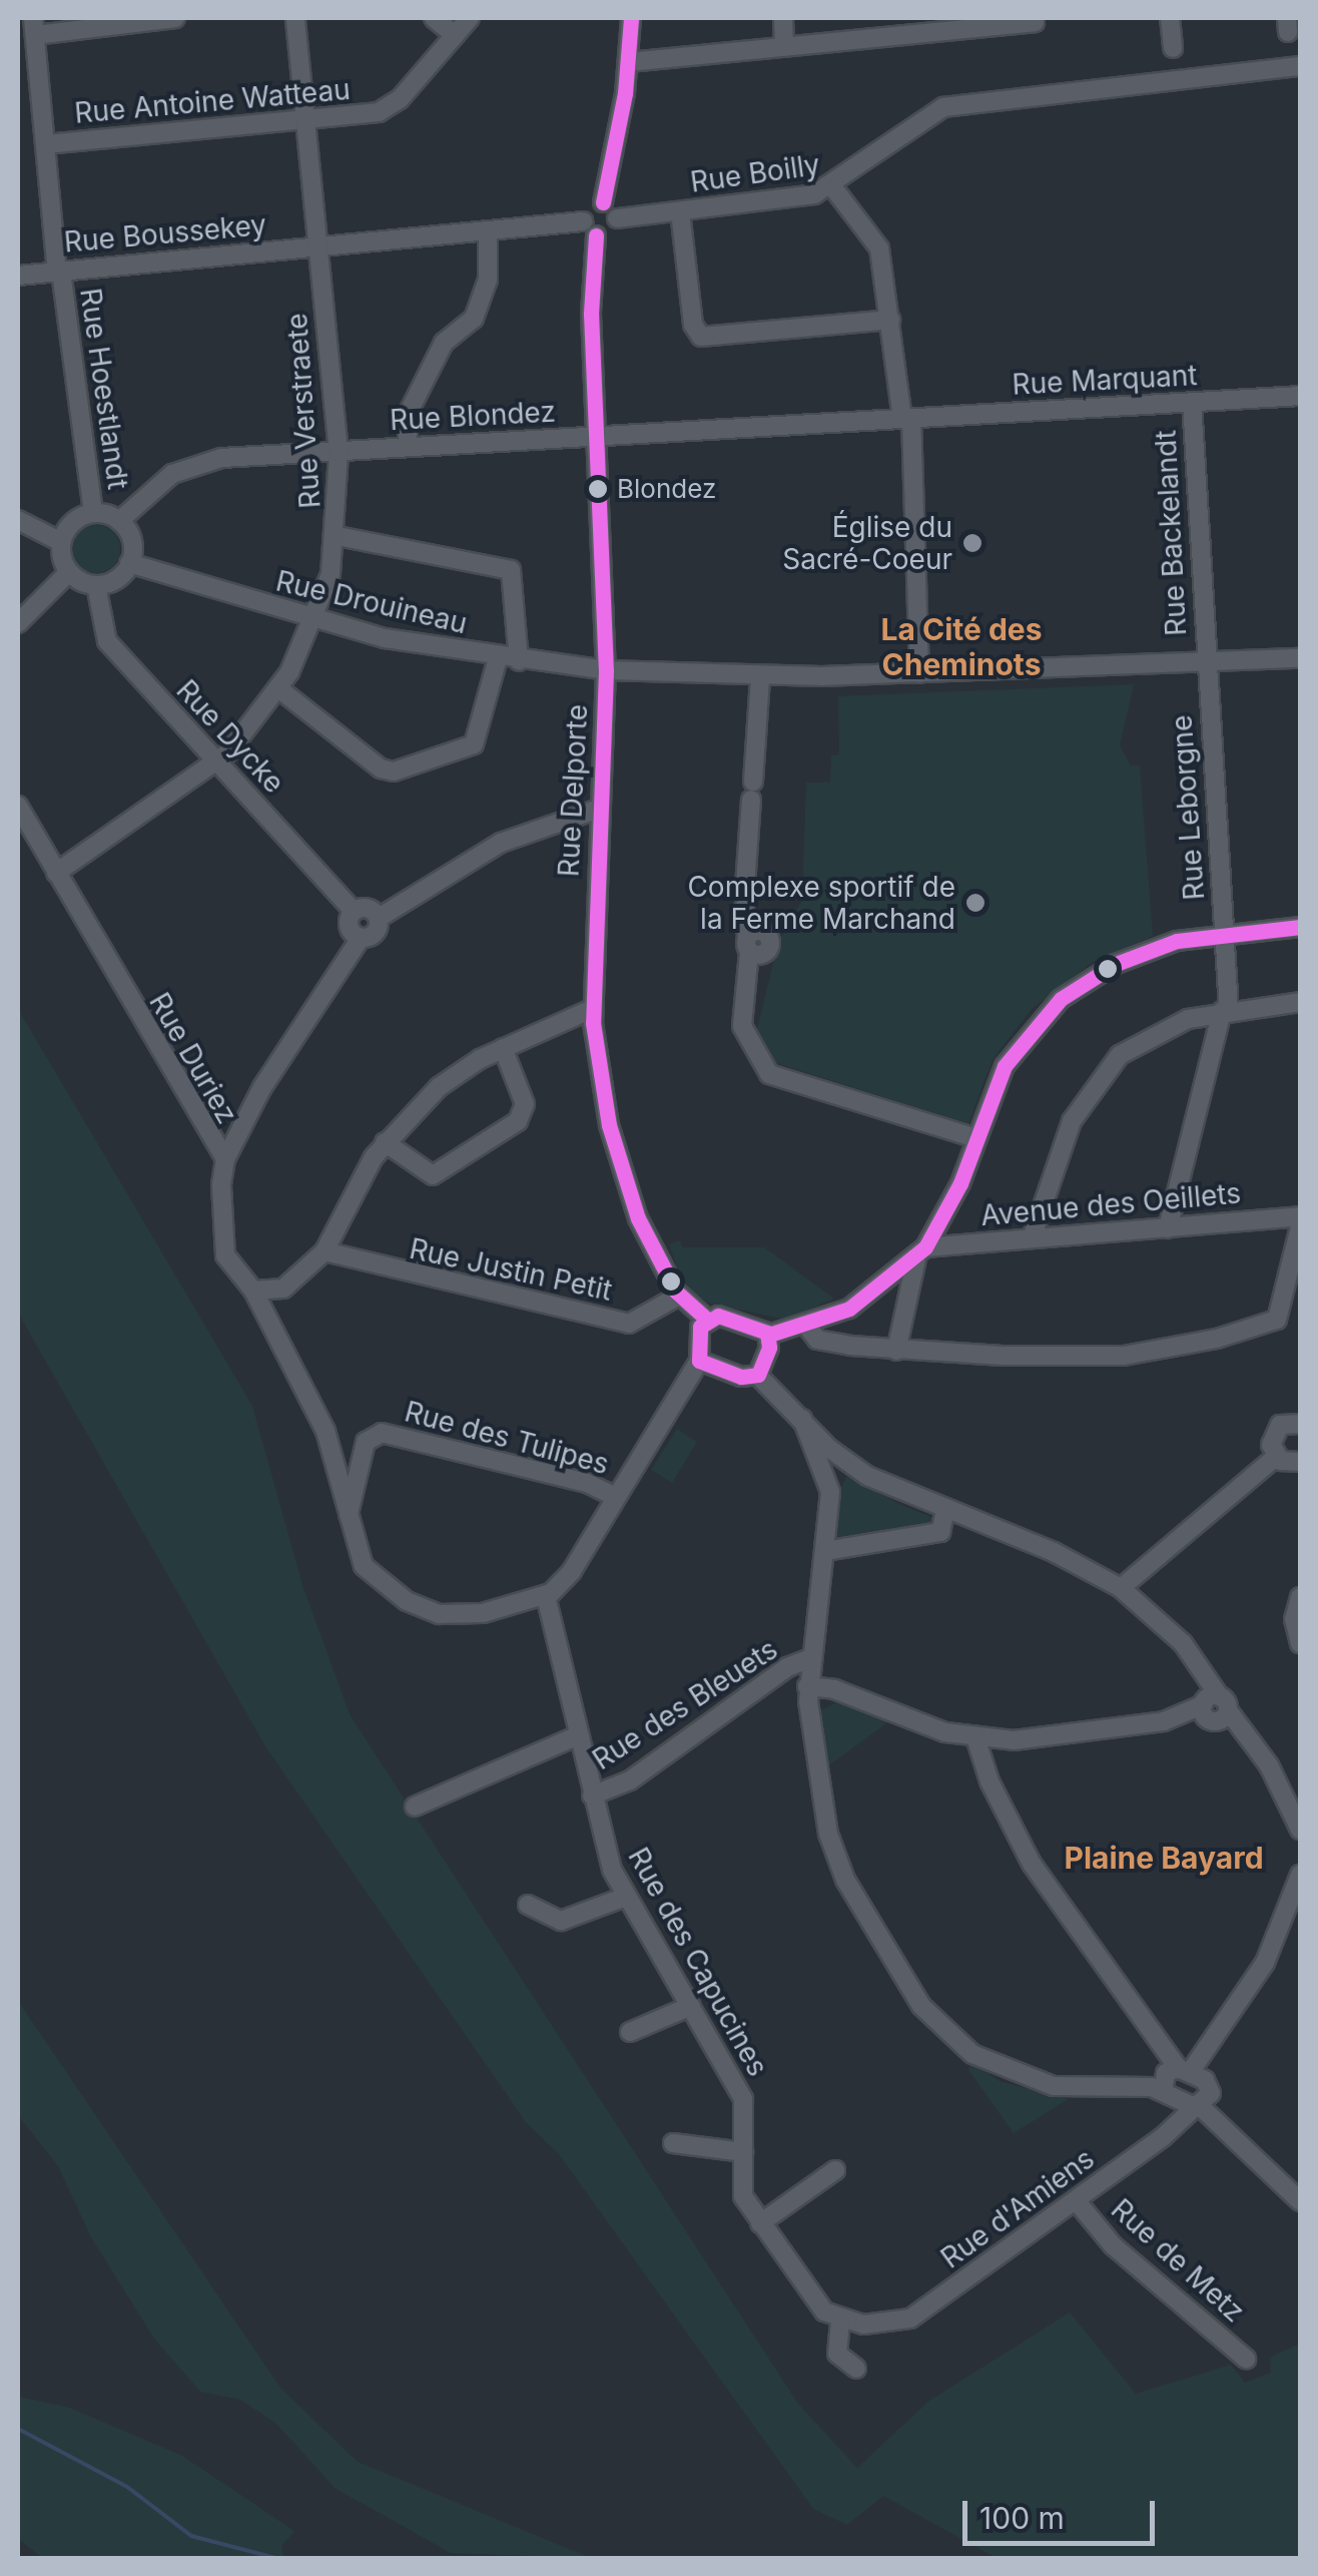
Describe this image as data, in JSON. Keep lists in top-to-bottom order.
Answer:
{
  "streets": {
    "street": [
      "Rue Antoine Watteau",
      "Rue Boilly",
      "Rue Boussekey",
      "Rue Marquant",
      "Rue Hoestlandt",
      "Rue Verstraete",
      "Rue Blondez",
      "Rue Backelandt",
      "Rue Drouineau",
      "Rue Dycke",
      "Rue Delporte",
      "Rue Leborgne",
      "Rue Duriez",
      "Avenue des Oeillets",
      "Rue Justin Petit",
      "Rue des Tulipes",
      "Rue des Bleuets",
      "Rue des Capucines",
      "Rue d'Amiens",
      "Rue de Metz"
    ]
  },
  "crossings": [
    ["Rue Antoine Watteau", "Rue Boussekey"],
    ["Rue Antoine Watteau", "Rue Hoestlandt"],
    ["Rue Antoine Watteau", "Rue Verstraete"],
    ["Rue Boilly", "Rue Marquant"],
    ["Rue Boilly", "Rue Blondez"],
    ["Rue Boilly", "Rue Drouineau"],
    ["Rue Boussekey", "Rue Hoestlandt"],
    ["Rue Boussekey", "Rue Verstraete"],
    ["Rue Marquant", "Rue Blondez"],
    ["Rue Marquant", "Rue Backelandt"],
    ["Rue Hoestlandt", "Rue Blondez"],
    ["Rue Hoestlandt", "Rue Drouineau"],
    ["Rue Hoestlandt", "Rue Dycke"],
    ["Rue Verstraete", "Rue Blondez"],
    ["Rue Verstraete", "Rue Drouineau"],
    ["Rue Verstraete", "Rue Dycke"],
    ["Rue Verstraete", "Rue Duriez"],
    ["Rue Blondez", "Rue Drouineau"],
    ["Rue Blondez", "Rue Dycke"],
    ["Rue Blondez", "Rue Delporte"],
    ["Rue Backelandt", "Rue Drouineau"],
    ["Rue Backelandt", "Rue Leborgne"],
    ["Rue Drouineau", "Rue Dycke"],
    ["Rue Drouineau", "Rue Delporte"],
    ["Rue Drouineau", "Rue Leborgne"],
    ["Rue Delporte", "Rue Justin Petit"],
    ["Rue Leborgne", "Avenue des Oeillets"],
    ["Rue Duriez", "Rue des Tulipes"],
    ["Rue Duriez", "Rue des Capucines"],
    ["Rue des Bleuets", "Rue des Capucines"],
    ["Rue des Capucines", "Rue d'Amiens"],
    ["Rue d'Amiens", "Rue de Metz"]
  ],
  "districts": ["La Cité des Cheminots", "Plaine Bayard"],
  "places": ["Blondez", "Église du Sacré-Coeur", "Complexe sportif de la Ferme Marchand"],
  "scale_bar": "100 m"
}
